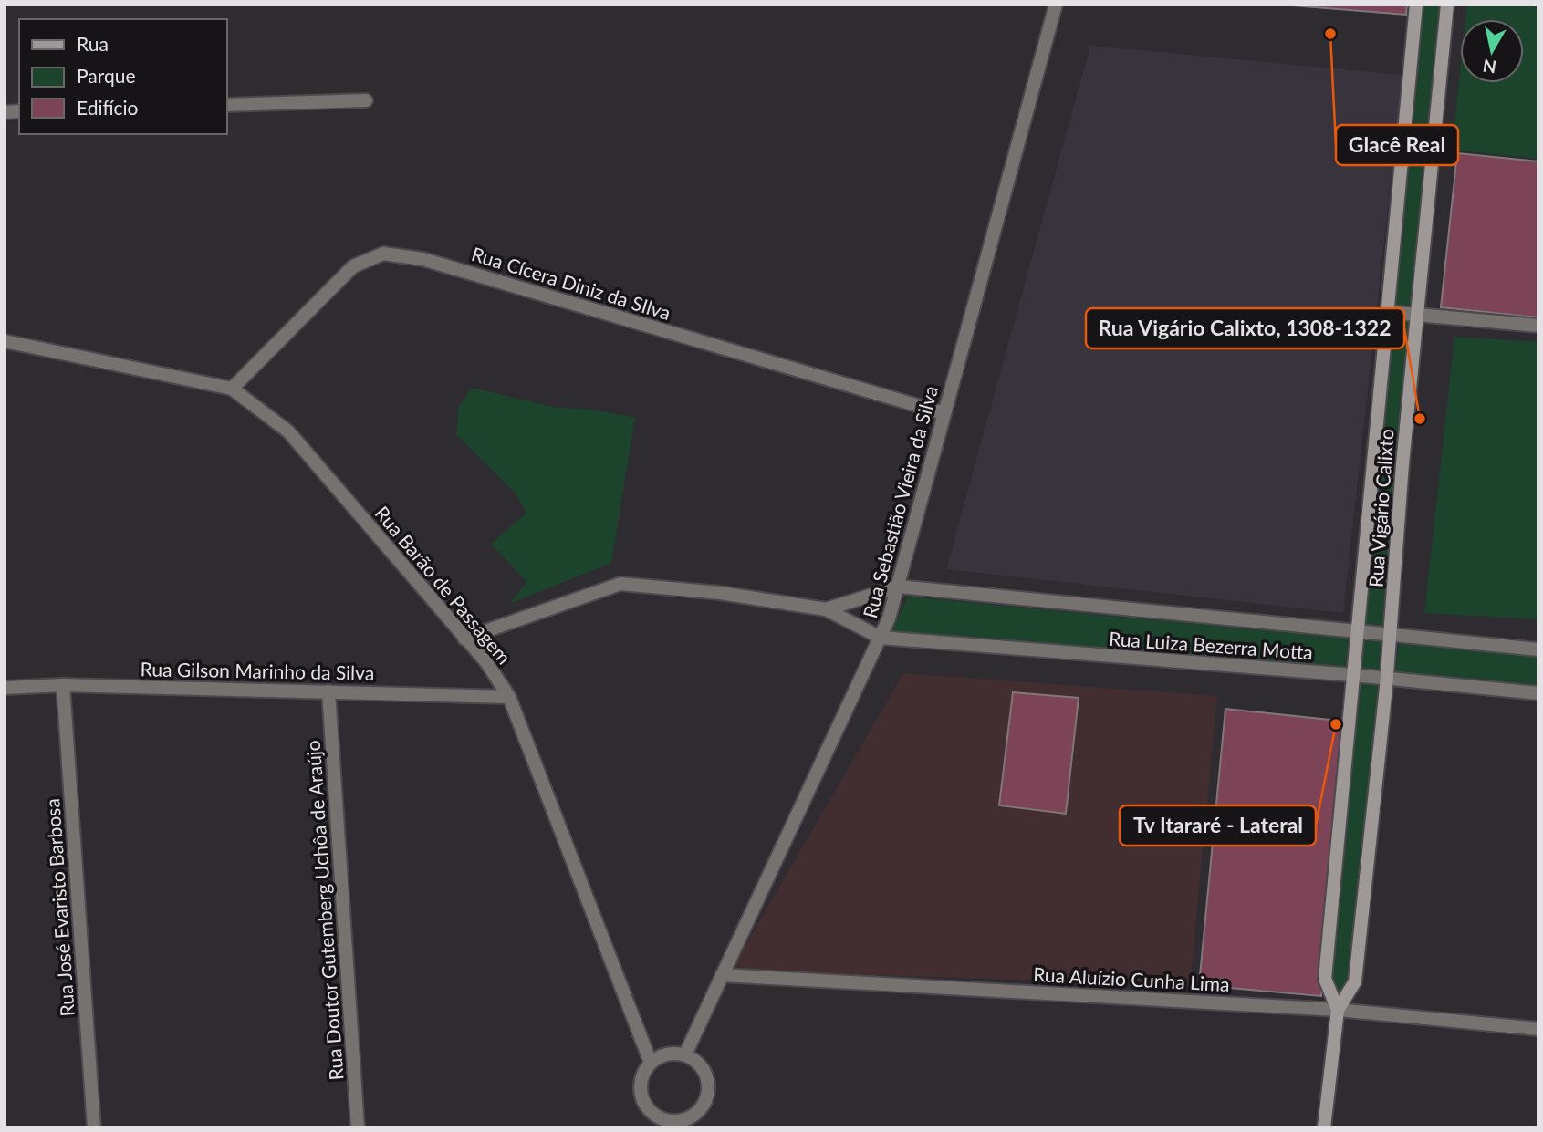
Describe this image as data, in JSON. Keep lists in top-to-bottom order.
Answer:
{
  "streets": {
    "main road": ["Rua Vigário Calixto"],
    "street": [
      "Rua Cícera Diniz da SIlva",
      "Rua Sebastião Vieira da Silva",
      "Rua Barão de Passagem",
      "Rua Luiza Bezerra Motta",
      "Rua Gilson Marinho da Silva",
      "Rua José Evaristo Barbosa",
      "Rua Doutor Gutemberg Uchôa de Araújo",
      "Rua Aluízio Cunha Lima"
    ]
  },
  "crossings": [
    ["Rua Cícera Diniz da SIlva", "Rua Sebastião Vieira da Silva"],
    ["Rua Cícera Diniz da SIlva", "Rua Barão de Passagem"],
    ["Rua Sebastião Vieira da Silva", "Rua Barão de Passagem"],
    ["Rua Sebastião Vieira da Silva", "Rua Luiza Bezerra Motta"],
    ["Rua Sebastião Vieira da Silva", "Rua Aluízio Cunha Lima"],
    ["Rua Vigário Calixto", "Rua Luiza Bezerra Motta"],
    ["Rua Vigário Calixto", "Rua Aluízio Cunha Lima"],
    ["Rua Barão de Passagem", "Rua Gilson Marinho da Silva"],
    ["Rua Gilson Marinho da Silva", "Rua José Evaristo Barbosa"],
    ["Rua Gilson Marinho da Silva", "Rua Doutor Gutemberg Uchôa de Araújo"]
  ],
  "places": ["Glacê Real", "Rua Vigário Calixto, 1308-1322", "Tv Itararé - Lateral"],
  "legend": ["Rua", "Parque", "Edifício"],
  "north": "bottom"
}
